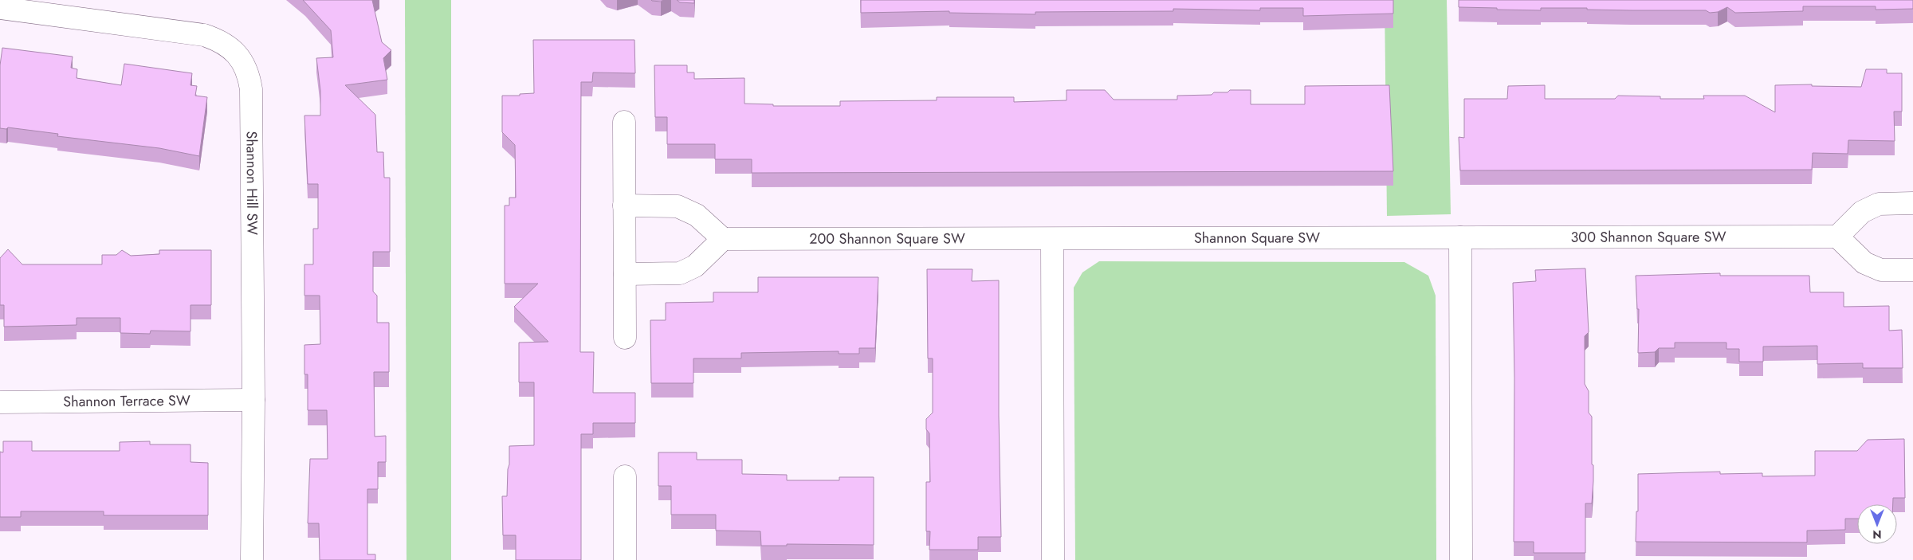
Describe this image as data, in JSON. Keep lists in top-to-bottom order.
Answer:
{
  "streets": {
    "street": [
      "Shannon Hill SW",
      "300 Shannon Square SW",
      "Shannon Square SW",
      "200 Shannon Square SW",
      "Shannon Terrace SW"
    ]
  },
  "crossings": [
    ["Shannon Hill SW", "Shannon Terrace SW"],
    ["300 Shannon Square SW", "Shannon Square SW"],
    ["Shannon Square SW", "200 Shannon Square SW"]
  ],
  "north": "bottom"
}
